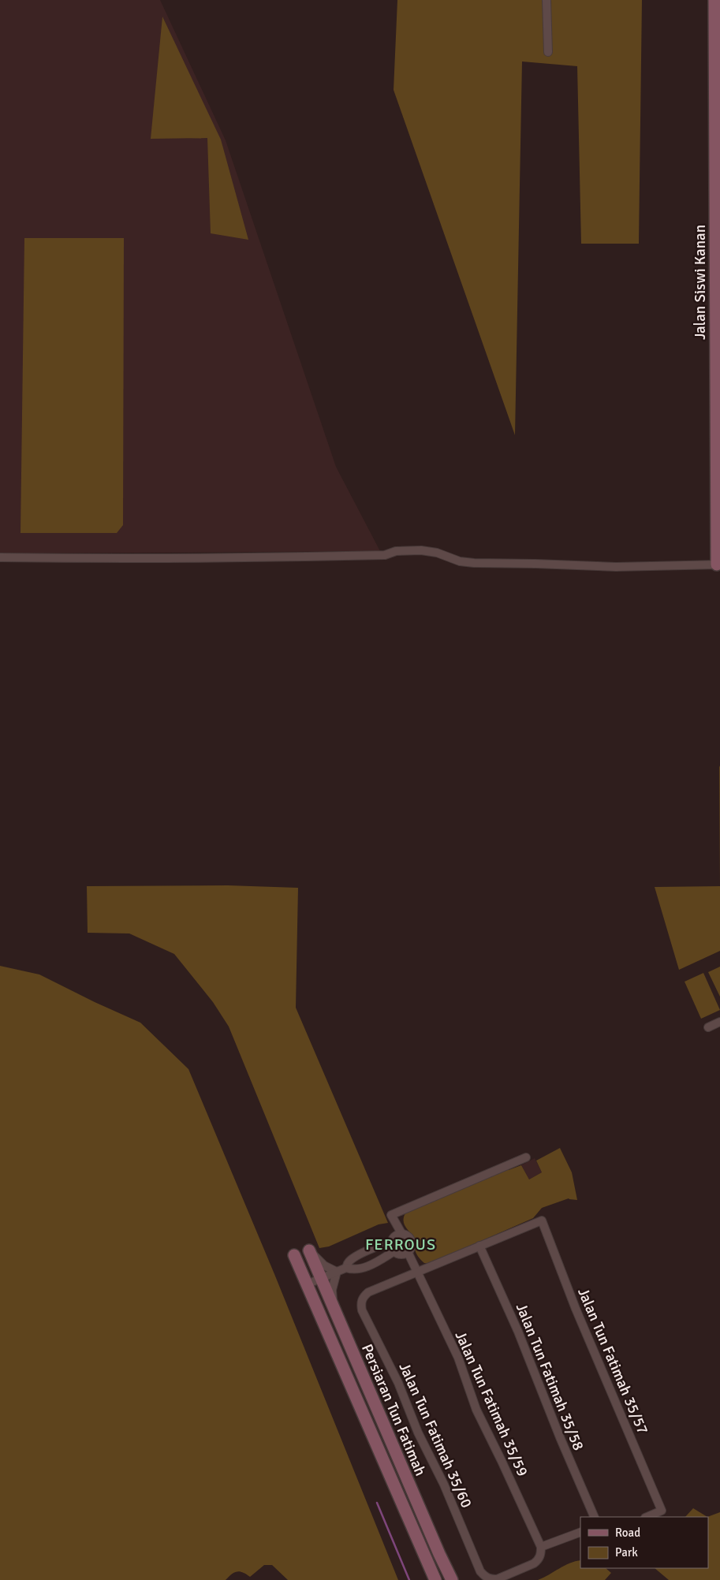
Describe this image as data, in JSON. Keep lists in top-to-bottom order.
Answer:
{
  "streets": {
    "street": [
      "Jalan Siswi Kanan",
      "Jalan Tun Fatimah 35/57",
      "Jalan Tun Fatimah 35/58",
      "Jalan Tun Fatimah 35/59",
      "Persiaran Tun Fatimah",
      "Jalan Tun Fatimah 35/60"
    ]
  },
  "crossings": [
    ["Jalan Tun Fatimah 35/57", "Jalan Tun Fatimah 35/58"],
    ["Jalan Tun Fatimah 35/59", "Jalan Tun Fatimah 35/60"]
  ],
  "districts": ["FERROUS"],
  "legend": ["Road", "Park"]
}
